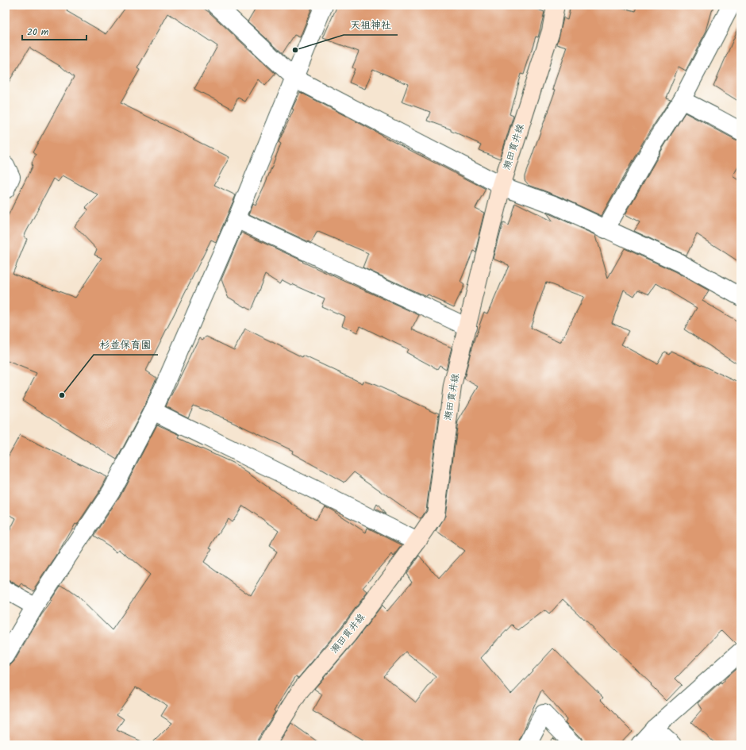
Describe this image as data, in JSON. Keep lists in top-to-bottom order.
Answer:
{
  "streets": {
    "main road": ["瀬田貫井線"]
  },
  "places": ["天祖神社", "杉並保育園"],
  "scale_bar": "20 m"
}
